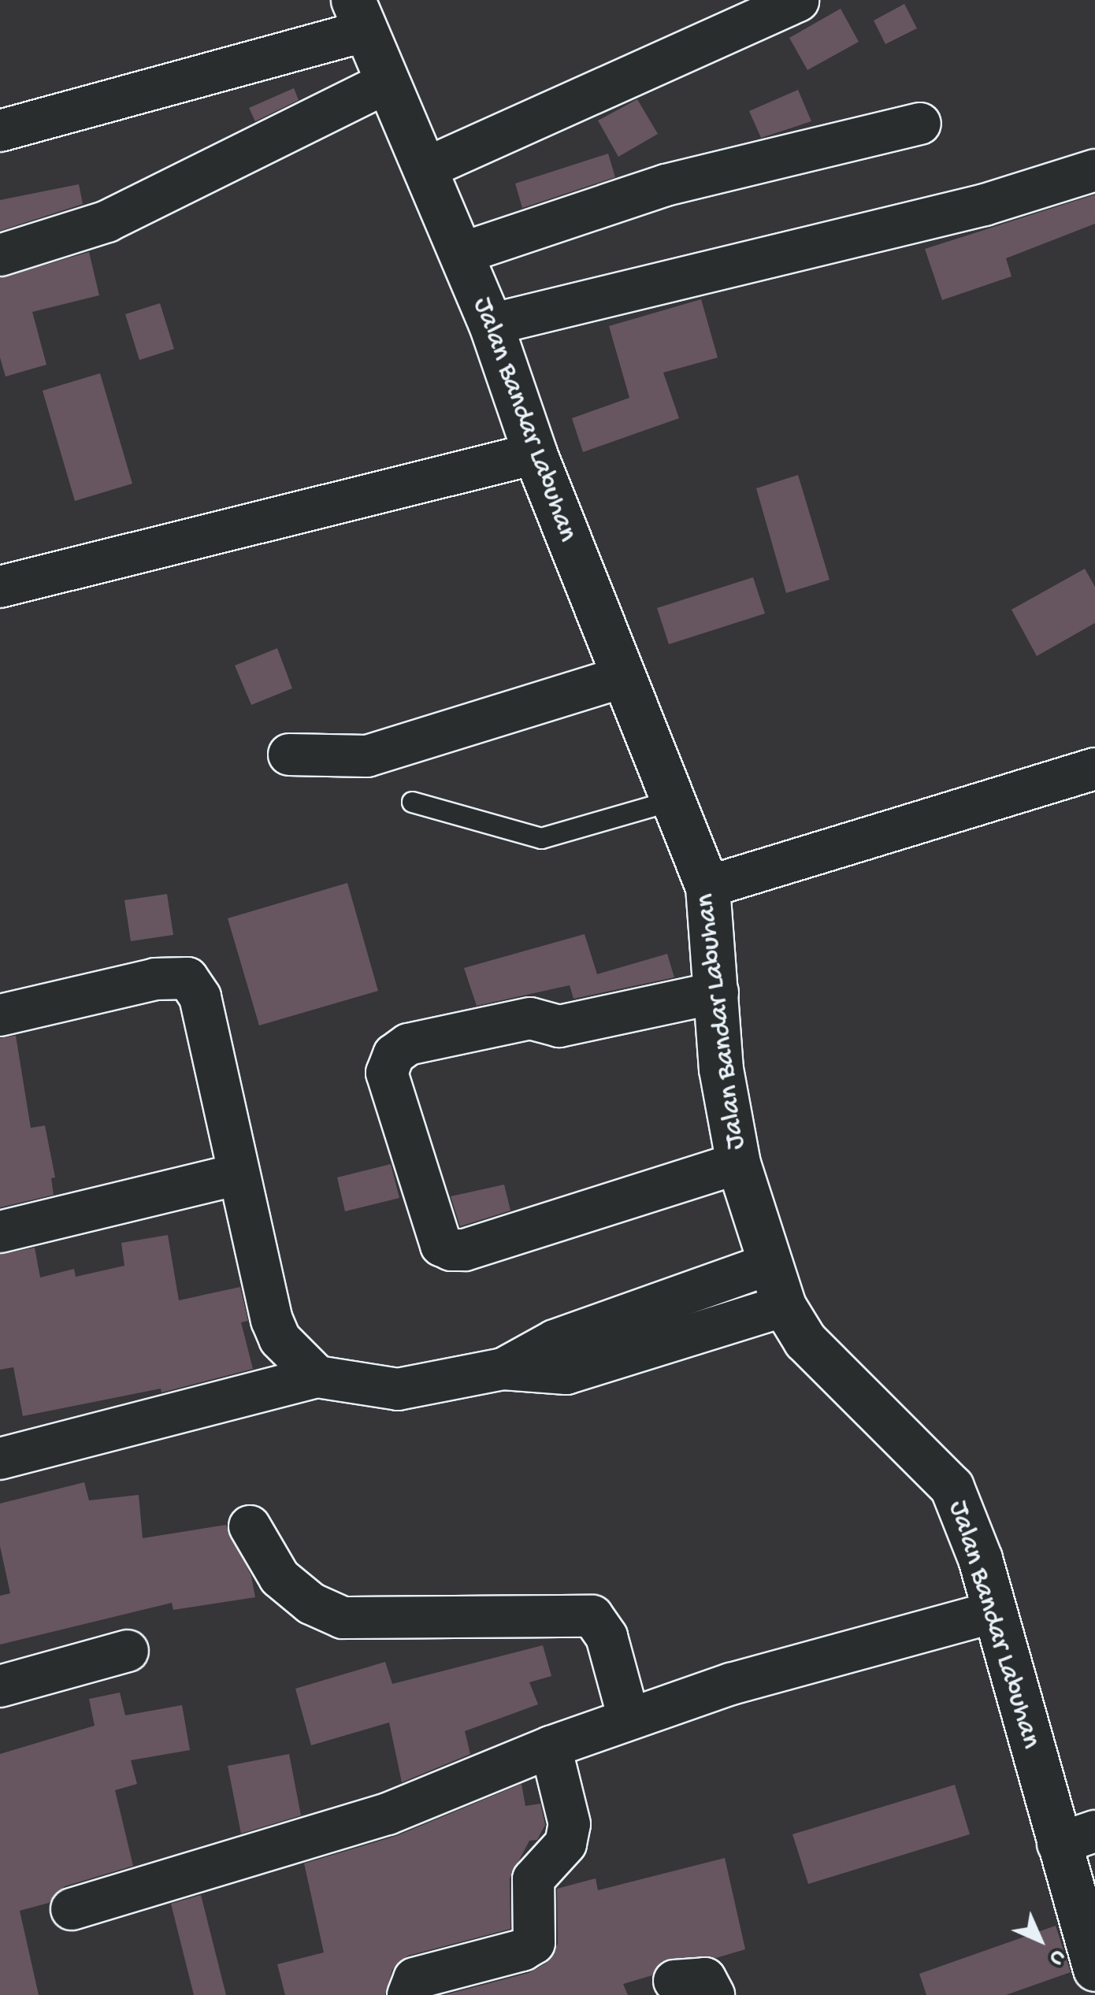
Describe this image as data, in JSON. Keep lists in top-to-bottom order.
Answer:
{
  "streets": {
    "main road": ["Jalan Bandar Labuhan"]
  },
  "north": "bottom right"
}
